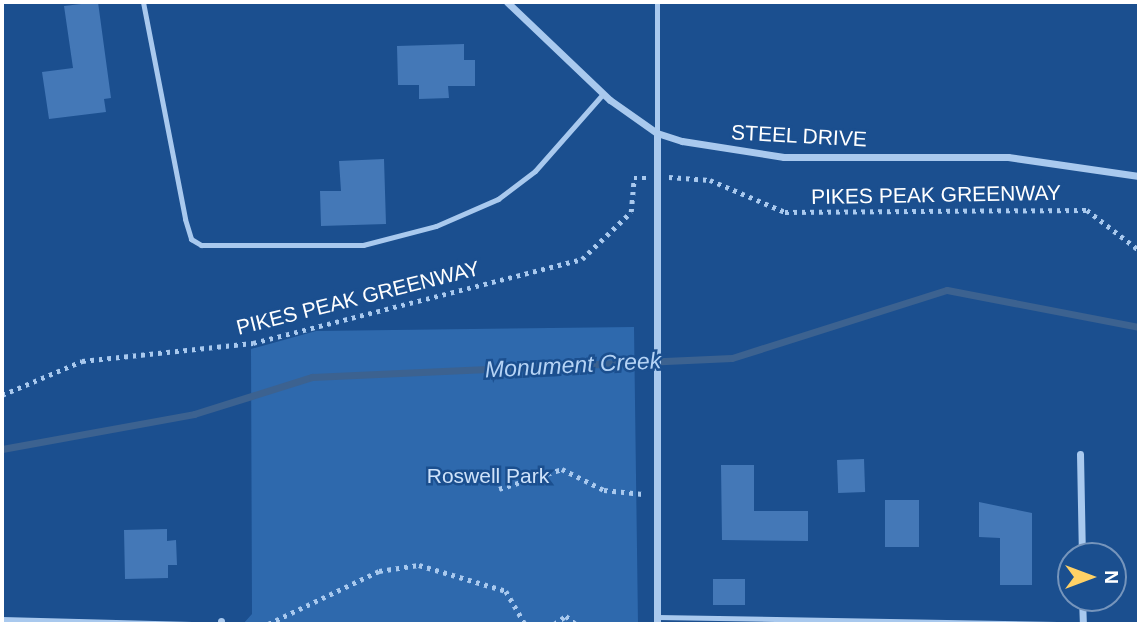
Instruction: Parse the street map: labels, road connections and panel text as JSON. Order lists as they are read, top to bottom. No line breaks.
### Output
{"streets":{"street":["STEEL DRIVE"],"path":["PIKES PEAK GREENWAY"]},"water":["Monument Creek"],"parks":["Roswell Park"],"north":"right"}
